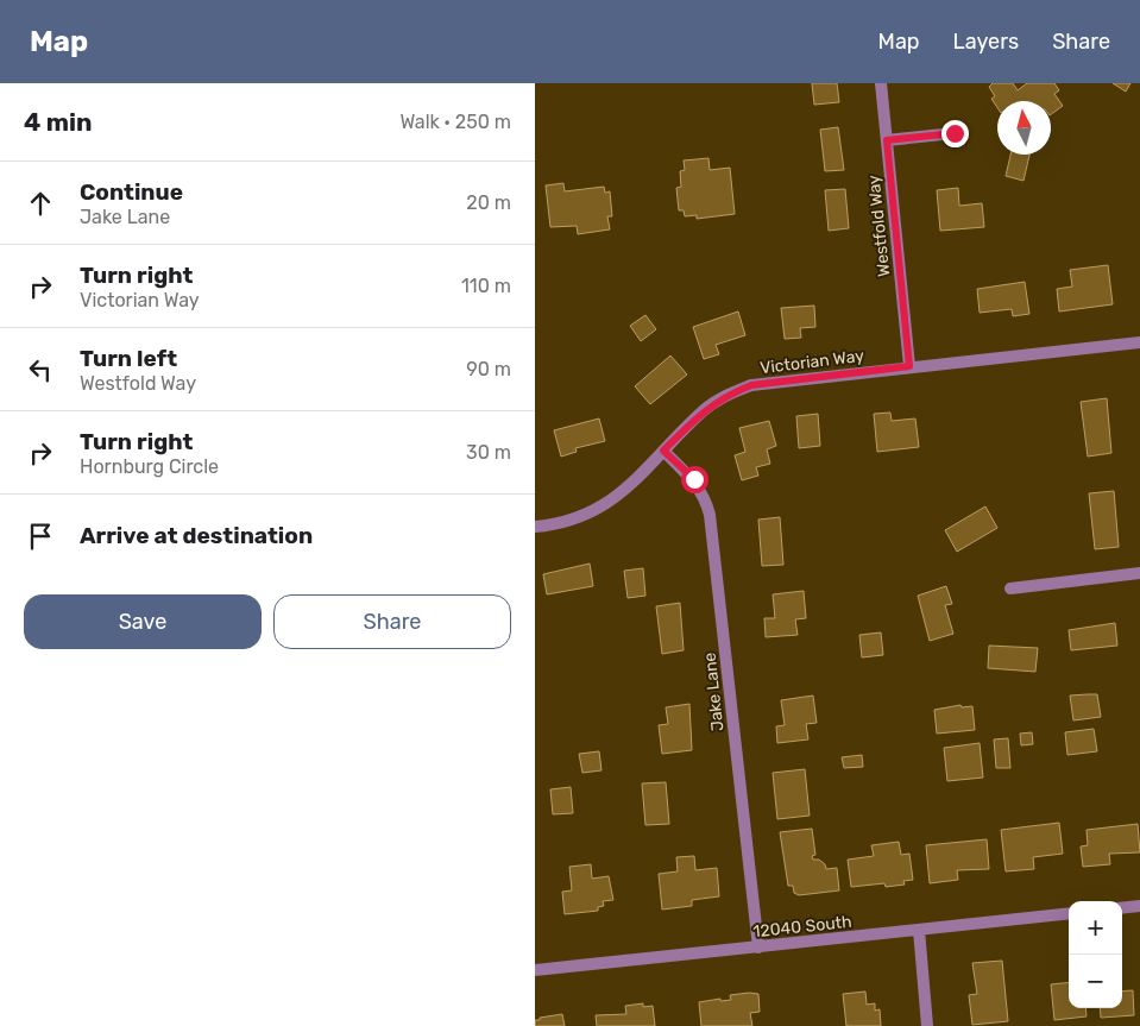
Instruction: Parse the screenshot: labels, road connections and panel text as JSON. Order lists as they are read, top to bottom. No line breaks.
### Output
{"streets":{"street":["Westfold Way","Victorian Way","Jake Lane","12040 South"]},"crossings":[["Westfold Way","Victorian Way"],["Victorian Way","Jake Lane"],["Jake Lane","12040 South"]],"north":"top","page":{"header":"Map","nav":["Map","Layers","Share"],"heading":["4 min","Walk · 250 m"],"list":[["Continue","Jake Lane","20 m"],["Turn right","Victorian Way","110 m"],["Turn left","Westfold Way","90 m"],["Turn right","Hornburg Circle","30 m"],"Arrive at destination"],"buttons":["Save","Share"],"map_buttons":["+","−"]}}
